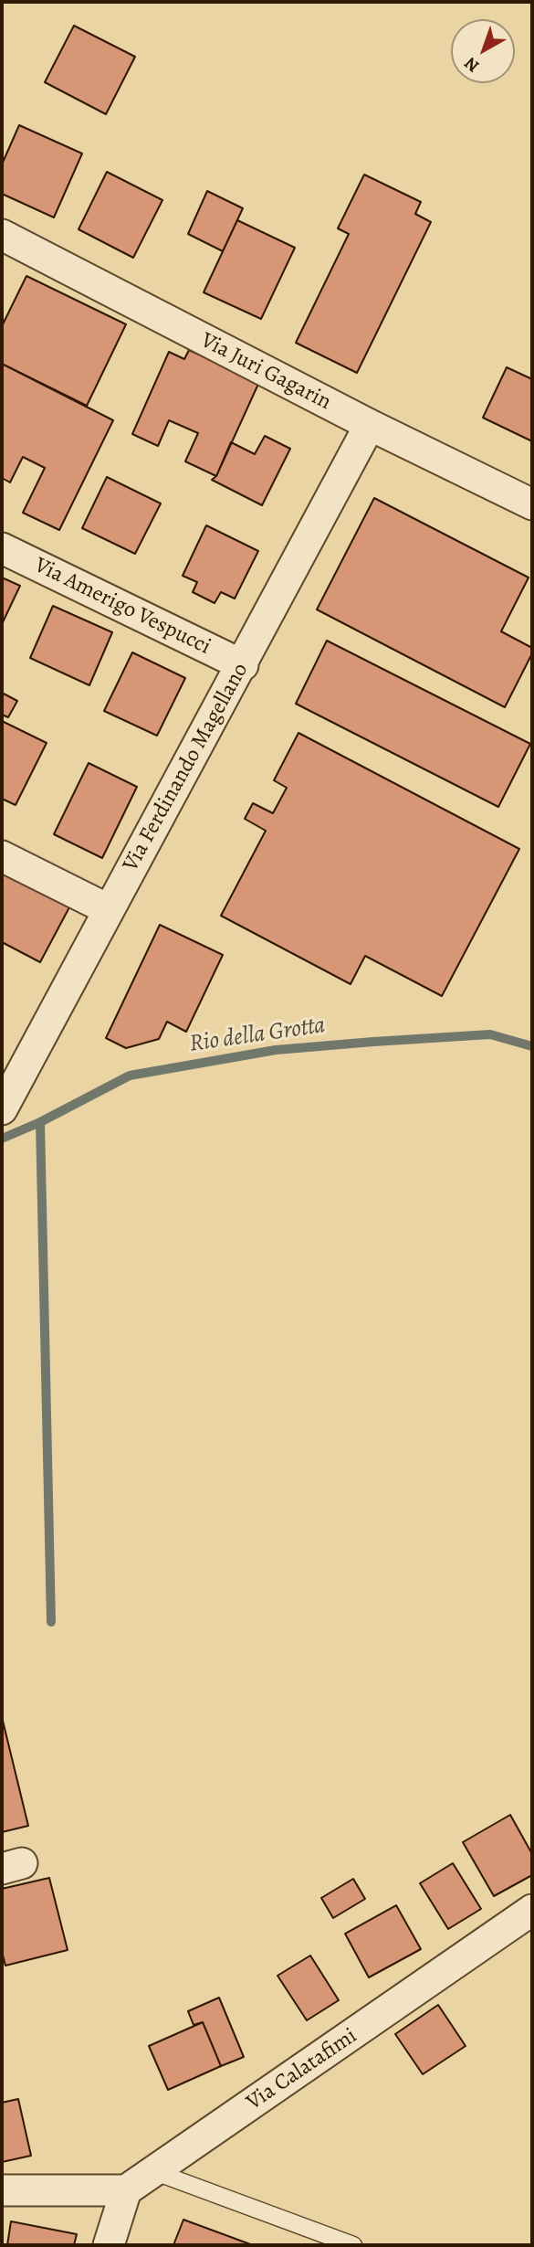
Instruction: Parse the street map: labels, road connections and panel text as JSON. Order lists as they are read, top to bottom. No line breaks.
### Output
{"streets":{"street":["Via Juri Gagarin","Via Amerigo Vespucci","Via Ferdinando Magellano","Via Calatafimi"]},"crossings":[["Via Juri Gagarin","Via Ferdinando Magellano"],["Via Amerigo Vespucci","Via Ferdinando Magellano"]],"water":["Rio della Grotta"],"north":"bottom left"}
